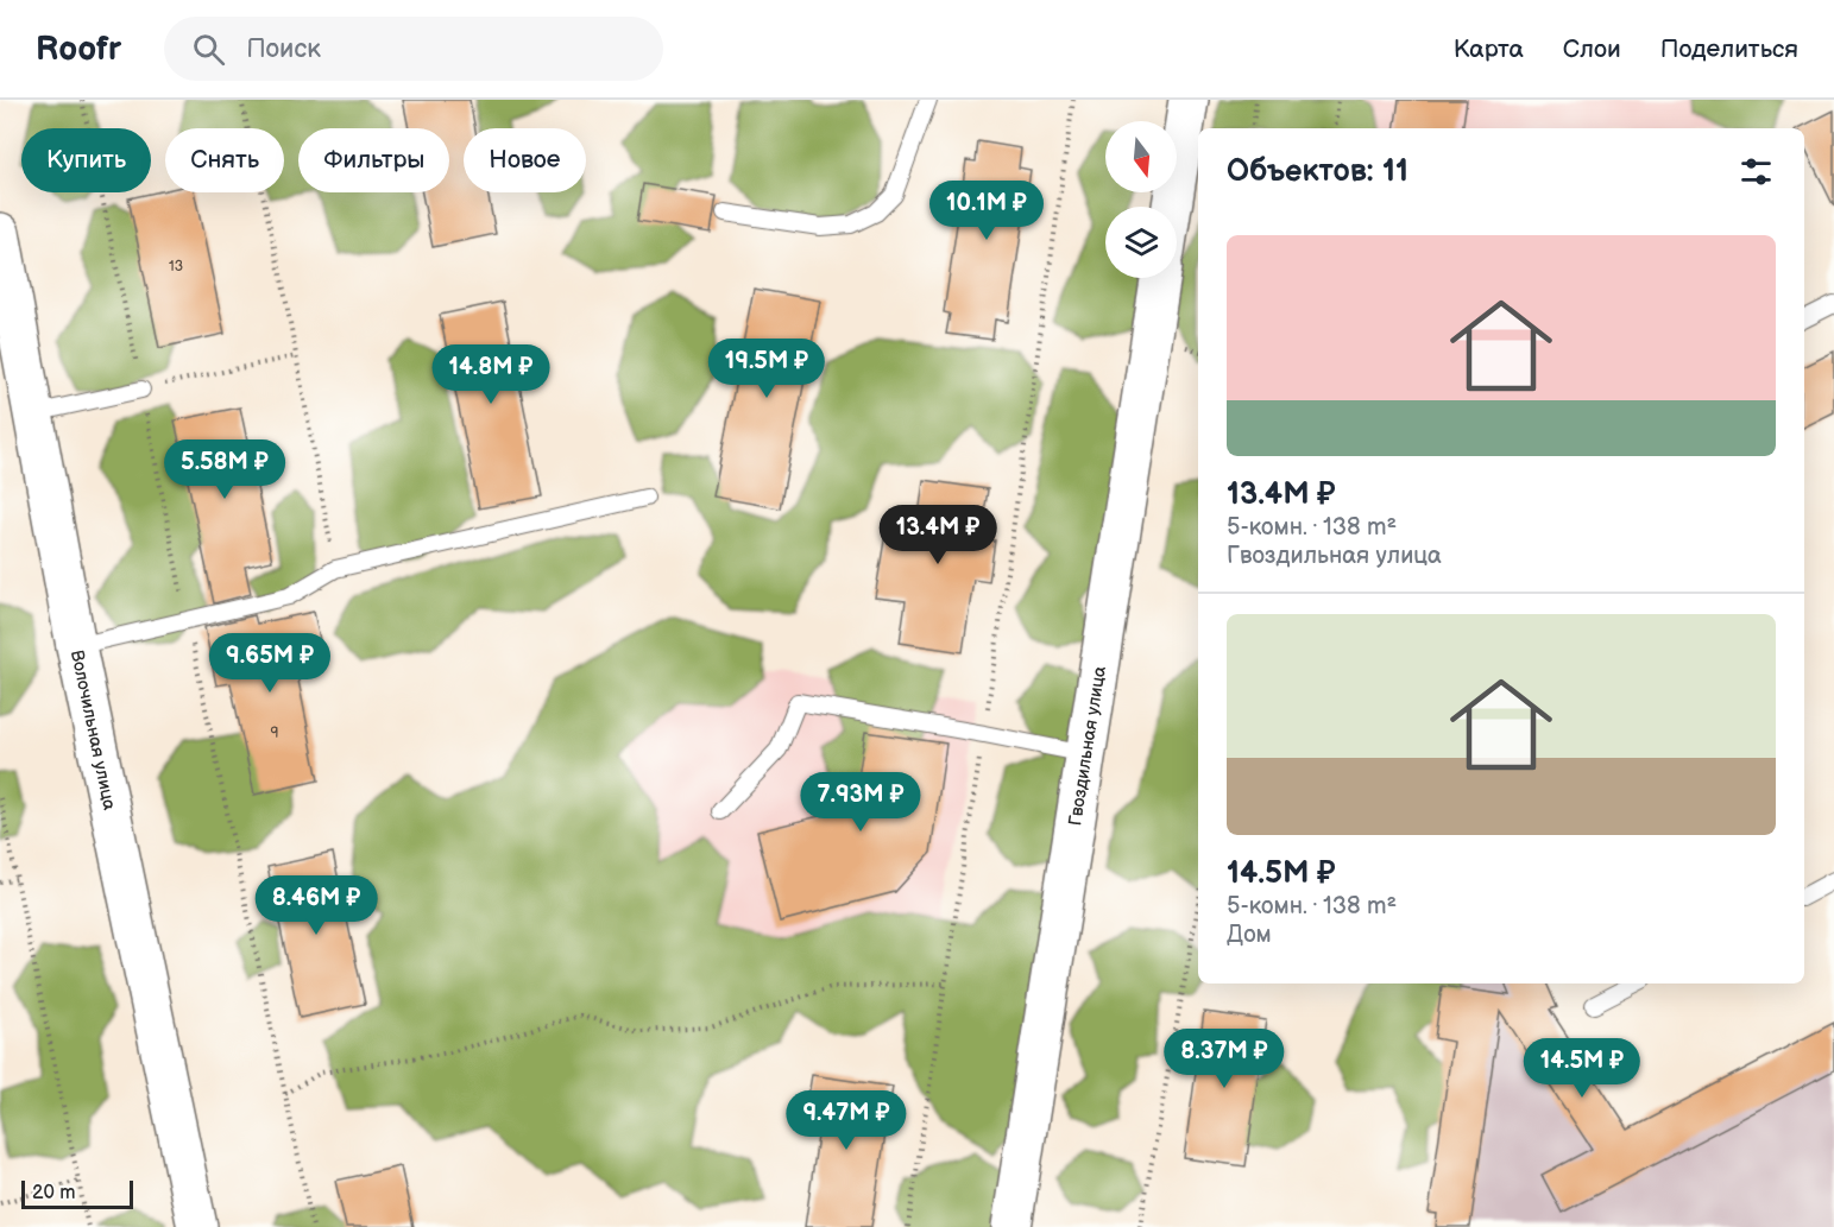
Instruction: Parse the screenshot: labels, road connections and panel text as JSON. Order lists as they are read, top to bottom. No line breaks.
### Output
{"streets":{"street":["Волочильная улица","Гвоздильная улица"]},"house_numbers":["13","9"],"scale_bar":"20 m","north":"bottom","page":{"header":"Roofr","search":"Поиск","nav":["Карта","Слои","Поделиться"],"chip":["Купить","Снять","Фильтры","Новое"],"heading":"Объектов: 11","price":["10.1M ₽","19.5M ₽","14.8M ₽","5.58M ₽","13.4M ₽","9.65M ₽","7.93M ₽","8.46M ₽","8.37M ₽","14.5M ₽","9.47M ₽"],"list":[{"name":"13.4M ₽","note":"5-комн. · 138 m² · Гвоздильная улица"},{"name":"14.5M ₽","note":"5-комн. · 138 m² · Дом"}],"scale":"20 m"}}
